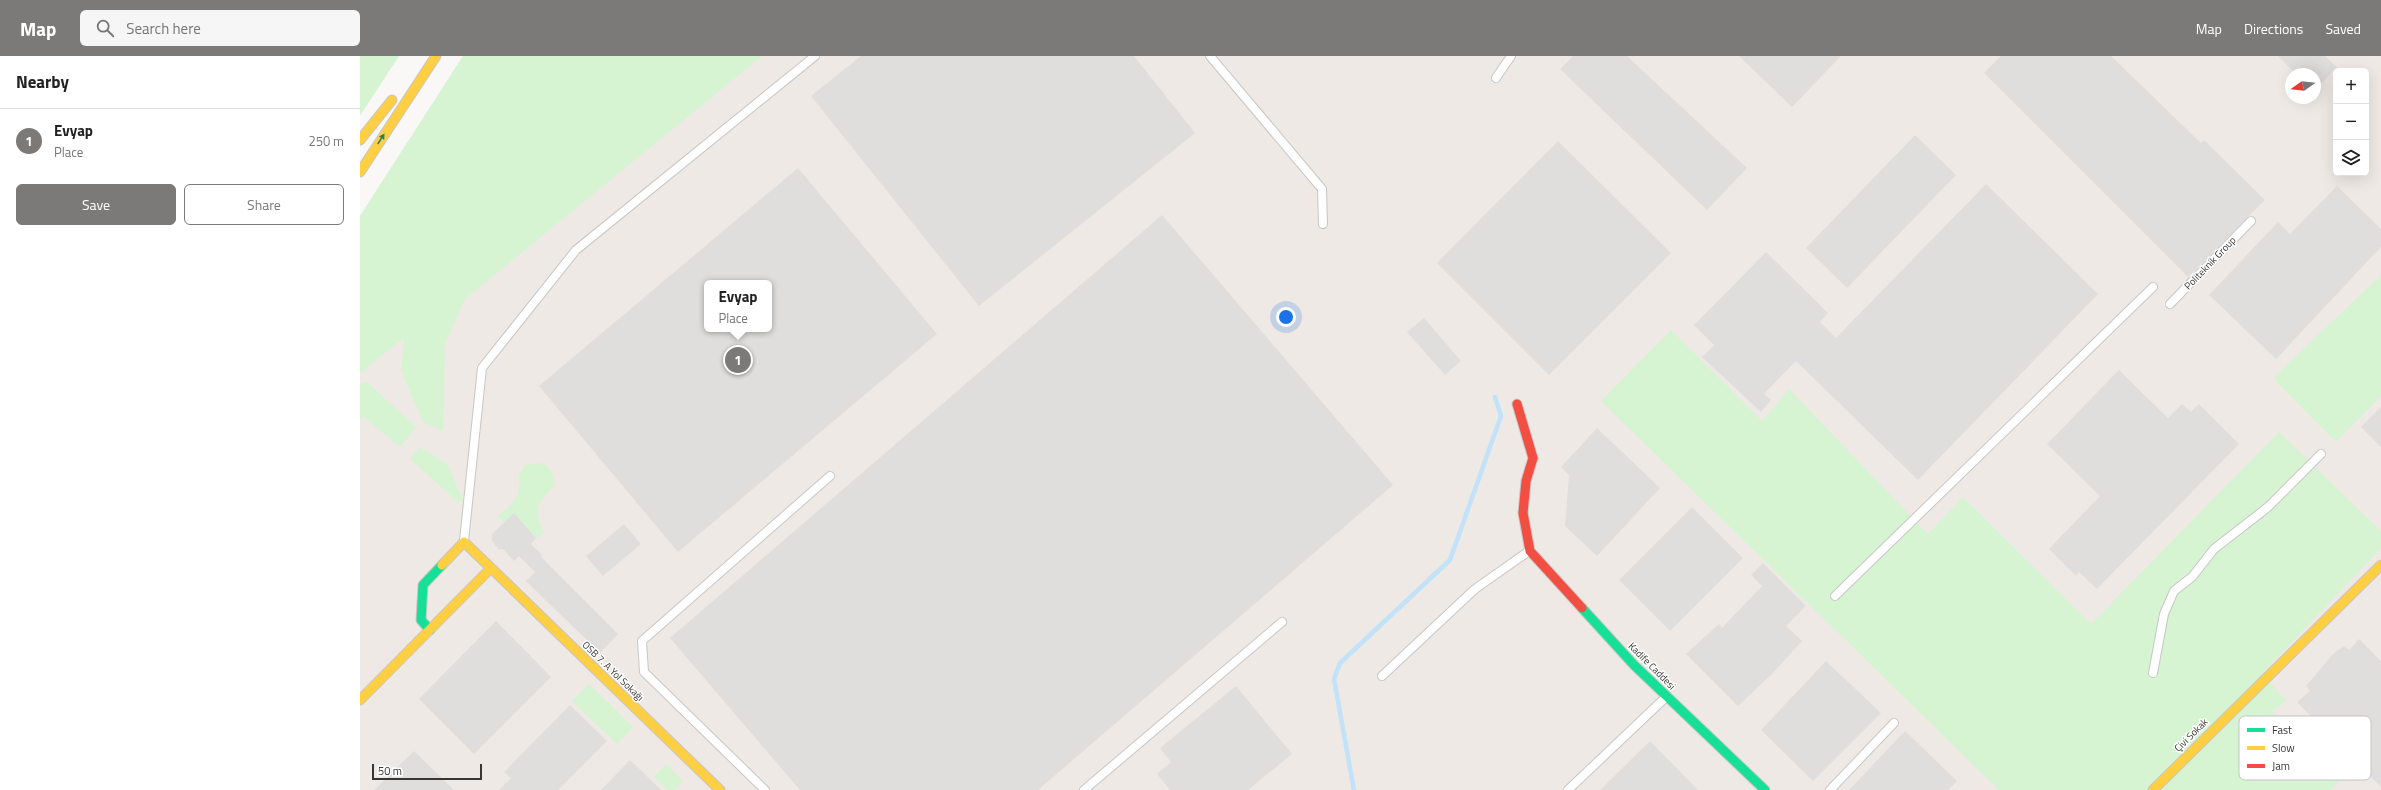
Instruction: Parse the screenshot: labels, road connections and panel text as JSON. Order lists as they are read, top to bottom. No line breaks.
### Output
{"streets":{"street":["Kadife Caddesi","OSB 7. A Yol Sokağı","Çivi Sokak"],"lane":["Politeknik Group"]},"legend":["Fast","Slow","Jam"],"scale_bar":"50 m","north":"left","page":{"header":"Map","search":"Search here","nav":["Map","Directions","Saved"],"heading":"Nearby","map_buttons":["+","−"],"list":[{"mark":"1","name":"Evyap","note":"Place","value":"250 m"}],"buttons":["Save","Share"],"popup":["Evyap","Place"],"pins":"1","scale":"50 m"}}
